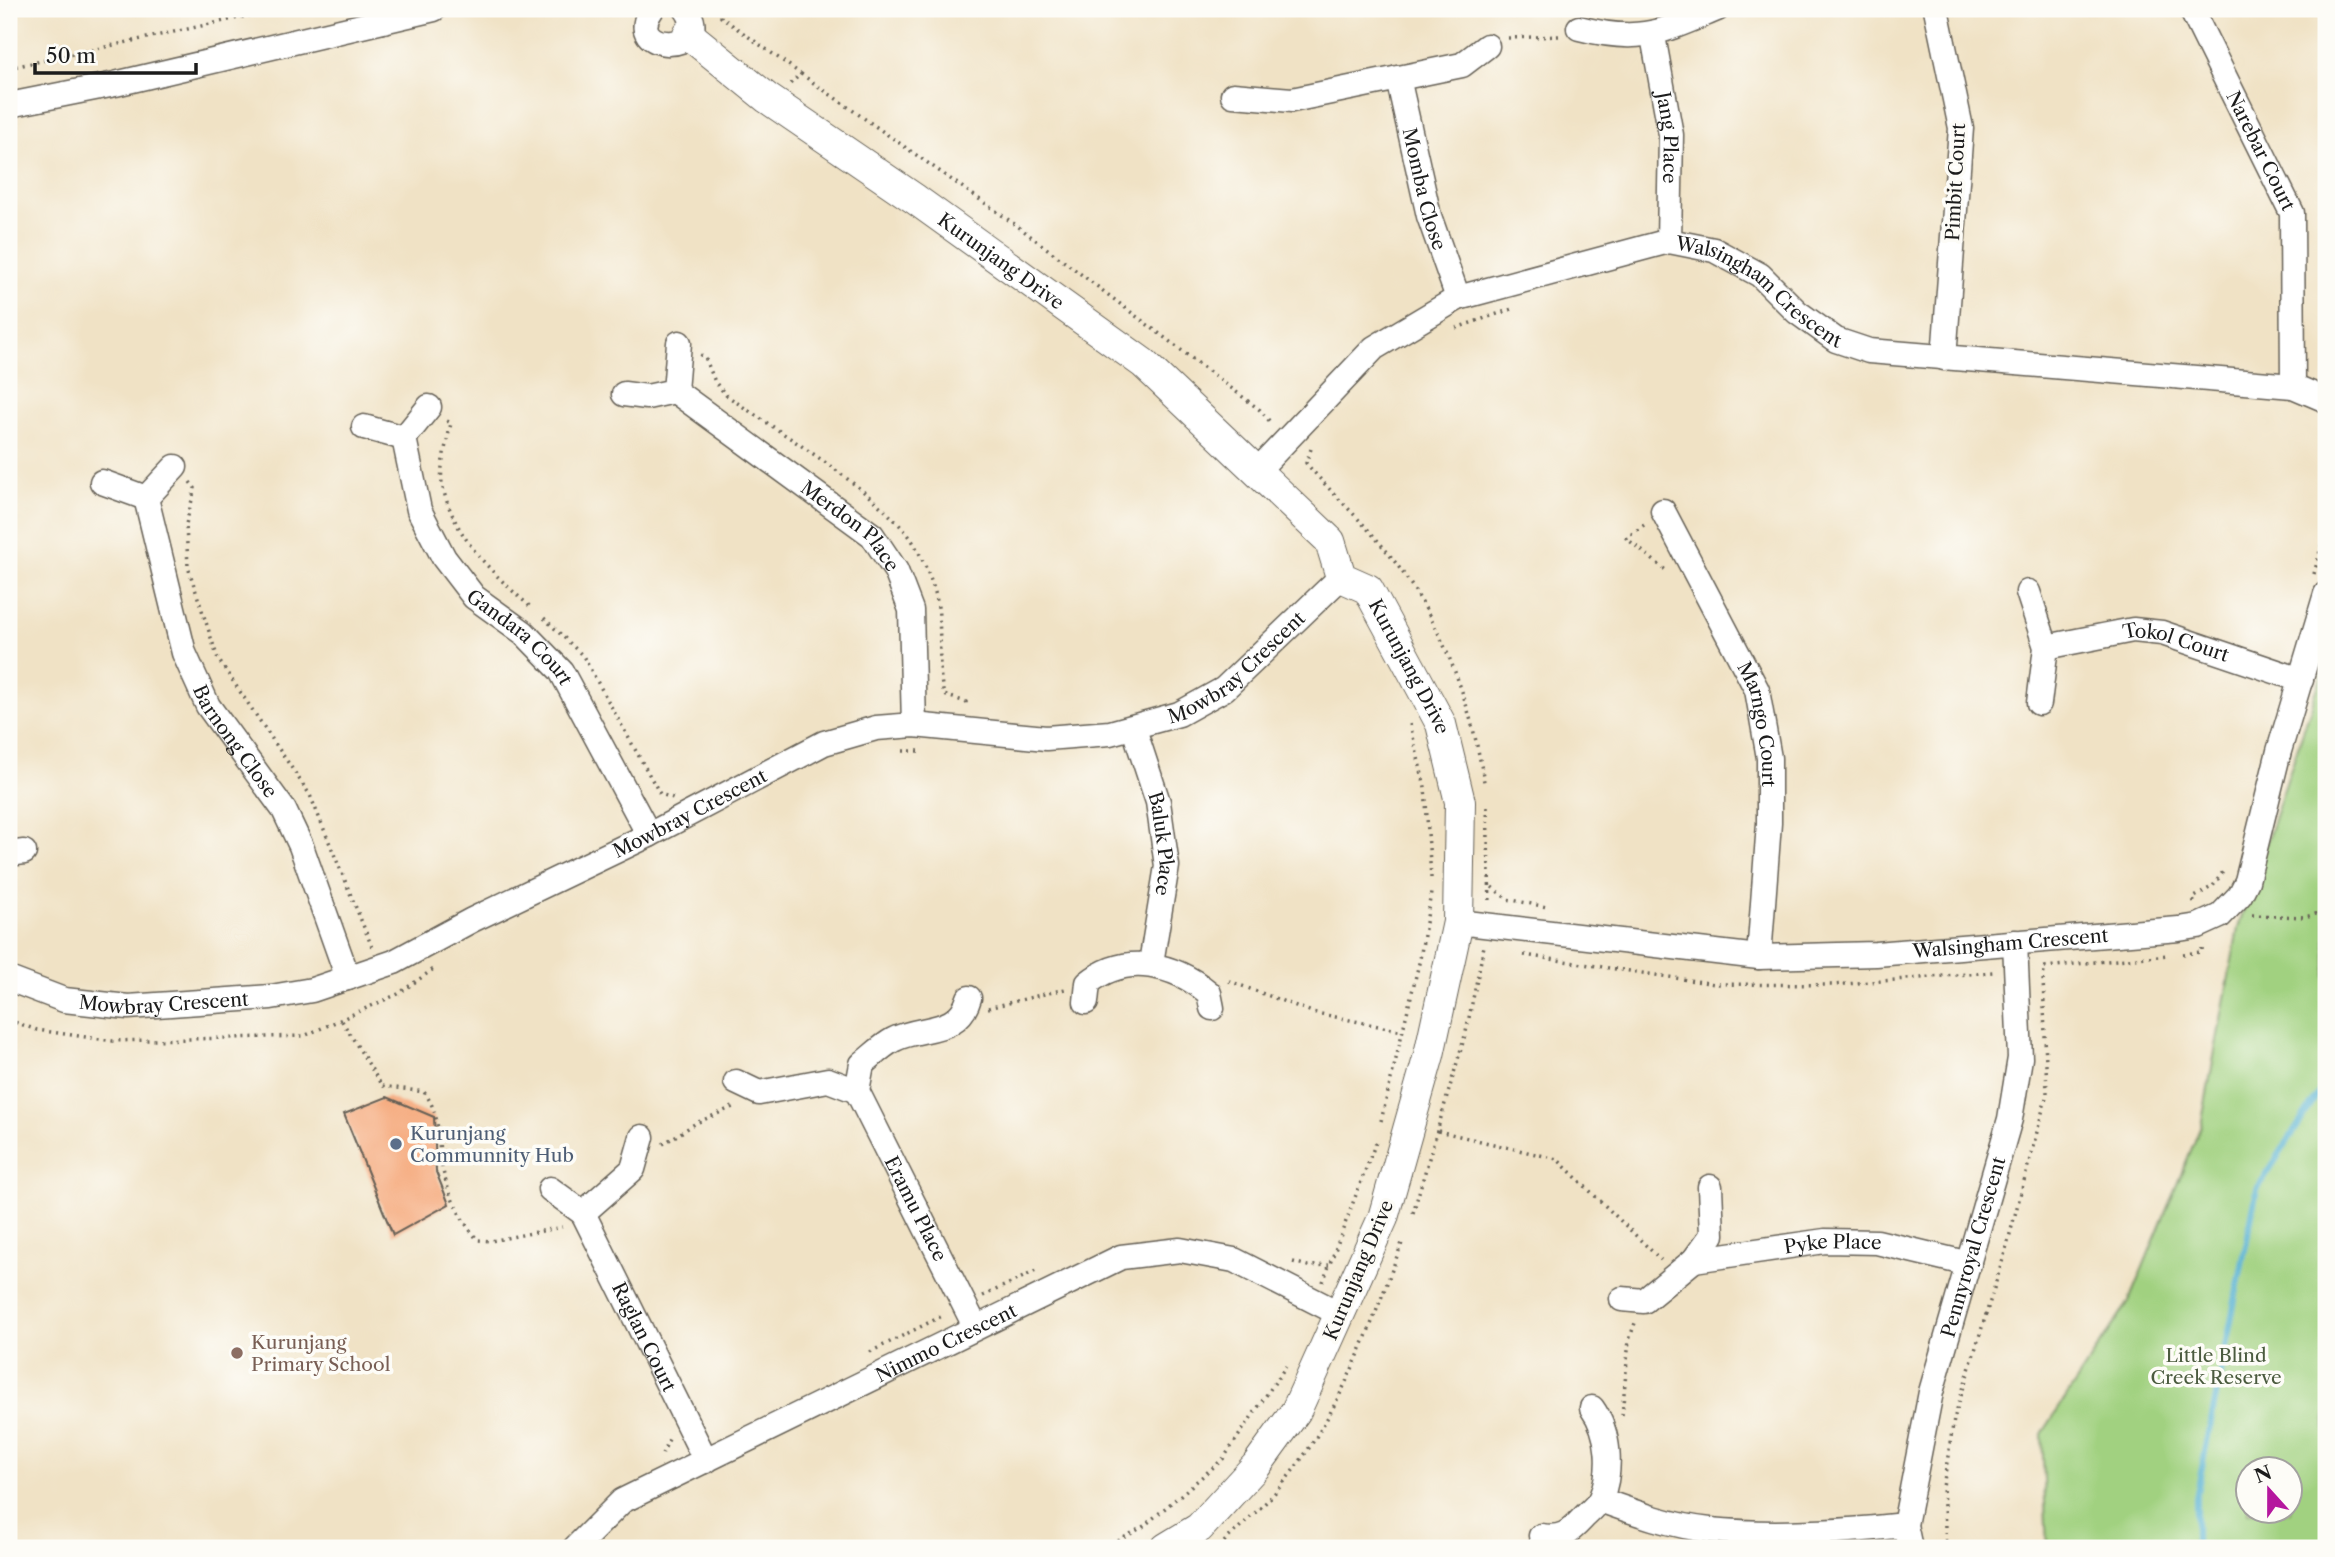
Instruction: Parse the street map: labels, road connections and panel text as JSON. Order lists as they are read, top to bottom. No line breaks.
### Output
{"streets":{"street":["Jang Place","Narebar Court","Pimbit Court","Momba Close","Kurunjang Drive","Walsingham Crescent","Merdon Place","Gandara Court","Tokol Court","Mowbray Crescent","Marngo Court","Barnong Close","Baluk Place","Eramu Place","Pyke Place","Pennyroyal Crescent","Raglan Court","Nimmo Crescent"]},"crossings":[["Jang Place","Walsingham Crescent"],["Narebar Court","Walsingham Crescent"],["Pimbit Court","Walsingham Crescent"],["Momba Close","Walsingham Crescent"],["Kurunjang Drive","Walsingham Crescent"],["Kurunjang Drive","Mowbray Crescent"],["Kurunjang Drive","Nimmo Crescent"],["Walsingham Crescent","Tokol Court"],["Walsingham Crescent","Marngo Court"],["Walsingham Crescent","Pennyroyal Crescent"],["Merdon Place","Mowbray Crescent"],["Gandara Court","Mowbray Crescent"],["Mowbray Crescent","Barnong Close"],["Mowbray Crescent","Baluk Place"],["Eramu Place","Nimmo Crescent"],["Pyke Place","Pennyroyal Crescent"],["Raglan Court","Nimmo Crescent"]],"parks":["Little Blind Creek Reserve"],"places":["Kurunjang Communnity Hub","Kurunjang Primary School"],"scale_bar":"50 m","north":"top"}
